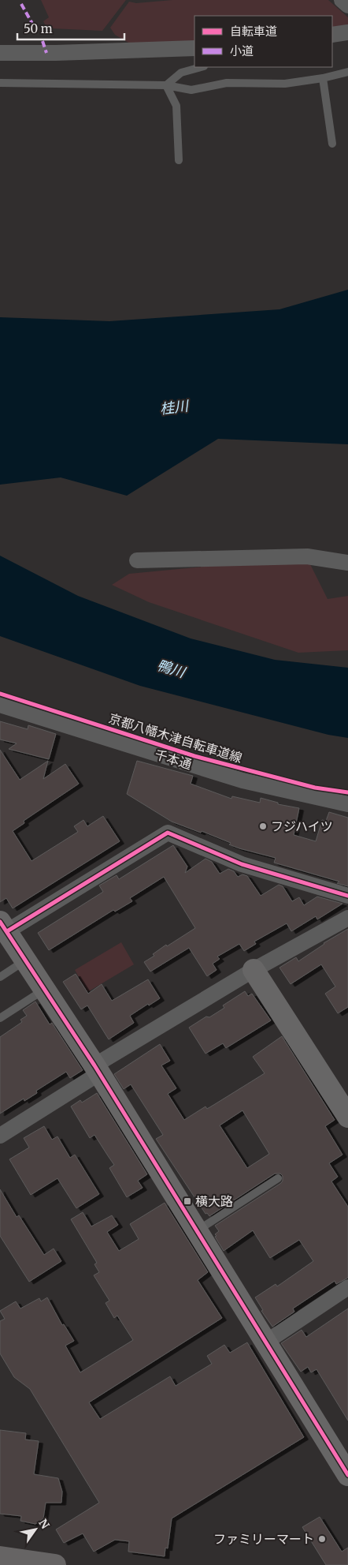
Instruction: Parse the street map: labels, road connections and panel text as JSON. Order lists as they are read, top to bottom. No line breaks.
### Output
{"streets":{"street":["千本通"],"cycle path":["京都八幡木津自転車道線"]},"water":["桂川","鴨川"],"places":{"other":["フジハイツ","ファミリーマート"],"transit":["横大路"]},"legend":["自転車道","小道"],"scale_bar":"50 m","north":"top right"}
